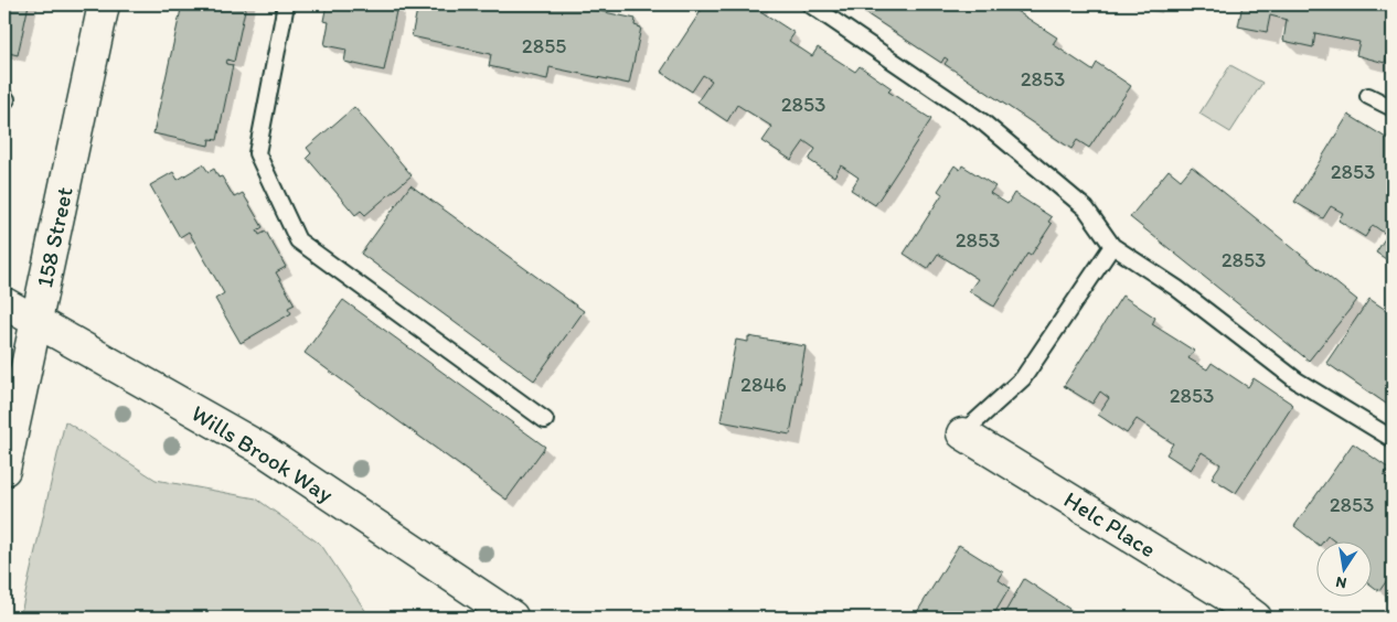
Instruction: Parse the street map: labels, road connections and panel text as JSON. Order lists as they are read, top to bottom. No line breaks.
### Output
{"streets":{"street":["158 Street","Wills Brook Way","Helc Place"]},"crossings":[["158 Street","Wills Brook Way"]],"house_numbers":["2855","2853","2853","2853","2853","2853","2846","2853","2853"],"north":"bottom"}
